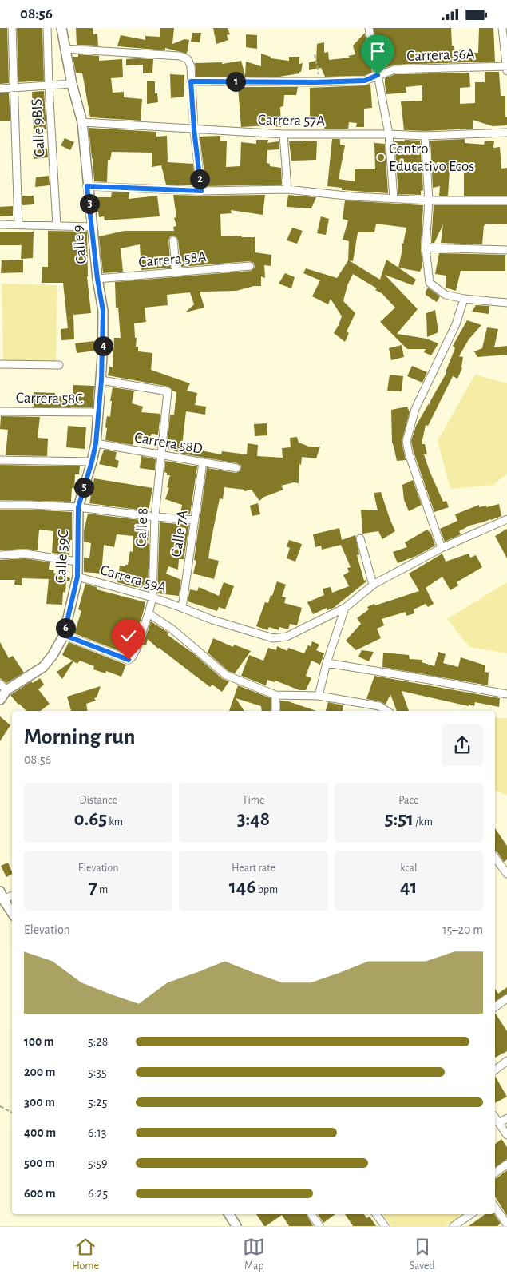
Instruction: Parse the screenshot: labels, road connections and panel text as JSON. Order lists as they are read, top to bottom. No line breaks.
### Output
{"streets":{"street":["Carrera 56A","Carrera 57A","Calle 9BIS","Calle 9","Carrera 58A","Carrera 58C","Carrera 58D","Calle 8","Calle 7A","Calle 59C","Carrera 59A"]},"crossings":[["Carrera 57A","Calle 9"],["Calle 9","Carrera 58A"],["Calle 9","Carrera 58C"],["Calle 9","Calle 8"],["Calle 9","Calle 59C"],["Carrera 58C","Calle 59C"],["Carrera 58D","Calle 8"],["Carrera 58D","Calle 7A"],["Carrera 58D","Calle 59C"],["Calle 8","Calle 59C"],["Calle 8","Carrera 59A"],["Calle 7A","Carrera 59A"],["Calle 59C","Carrera 59A"]],"places":["Centro Educativo Ecos"],"page":{"status":"08:56","pins":["1","2","3","4","5","6"],"heading":["Morning run","08:56"],"stats":[["Distance","0.65 km"],["Time","3:48"],["Pace","5:51 /km"],["Elevation","7 m"],["Heart rate","146 bpm"],["kcal","41"]],"chart":["Elevation","15–20 m"],"list":[{"name":"100 m","note":"5:28"},{"name":"200 m","note":"5:35"},{"name":"300 m","note":"5:25"},{"name":"400 m","note":"6:13"},{"name":"500 m","note":"5:59"},{"name":"600 m","note":"6:25"}],"tabs":["Home","Map","Saved"]}}
